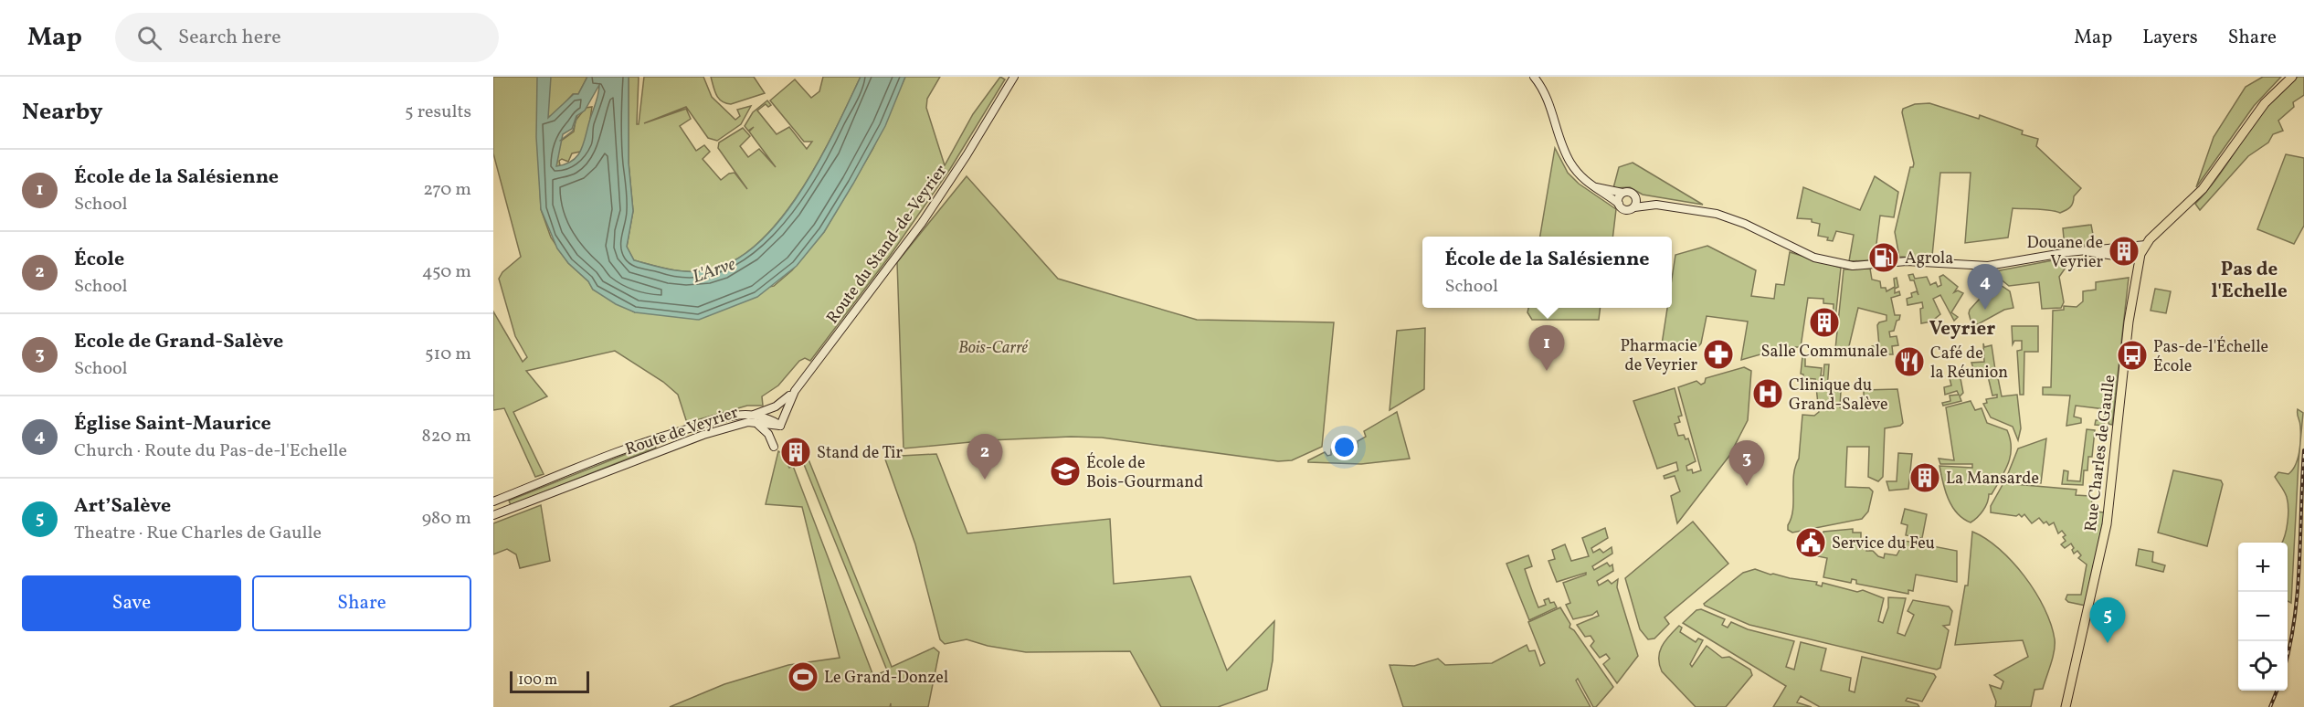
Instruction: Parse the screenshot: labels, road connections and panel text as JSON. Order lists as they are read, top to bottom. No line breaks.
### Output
{"streets":{"main road":["Route du Stand-de-Veyrier","Route de Veyrier","Rue Charles de Gaulle"]},"crossings":[["Route du Stand-de-Veyrier","Route de Veyrier"]],"districts":["Pas de l'Echelle","Veyrier"],"water":["L'Arve"],"parks":["Bois-Carré"],"places":{"building":["Douane de Veyrier","Salle Communale","Stand de Tir","La Mansarde"],"fuel station":["Agrola"],"pharmacy":["Pharmacie de Veyrier"],"bus stop":["Pas-de-l'Échelle École"],"restaurant":["Café de la Réunion"],"hospital":["Clinique du Grand-Salève"],"school or university":["École de Bois-Gourmand"],"public building":["Service du Feu"],"sports":["Le Grand-Donzel"]},"scale_bar":"100 m","page":{"header":"Map","search":"Search here","nav":["Map","Layers","Share"],"heading":["Nearby","5 results"],"list":[{"mark":"1","name":"École de la Salésienne","note":"School","value":"270 m"},{"mark":"2","name":"École","note":"School","value":"450 m"},{"mark":"3","name":"Ecole de Grand-Salève","note":"School","value":"510 m"},{"mark":"4","name":"Église Saint-Maurice","note":"Church · Route du Pas-de-l'Echelle","value":"820 m"},{"mark":"5","name":"Art’Salève","note":"Theatre · Rue Charles de Gaulle","value":"980 m"}],"popup":["École de la Salésienne","School"],"pins":["4","1","2","3","5"],"map_buttons":["+","−"],"buttons":["Save","Share"],"scale":"100 m"}}
